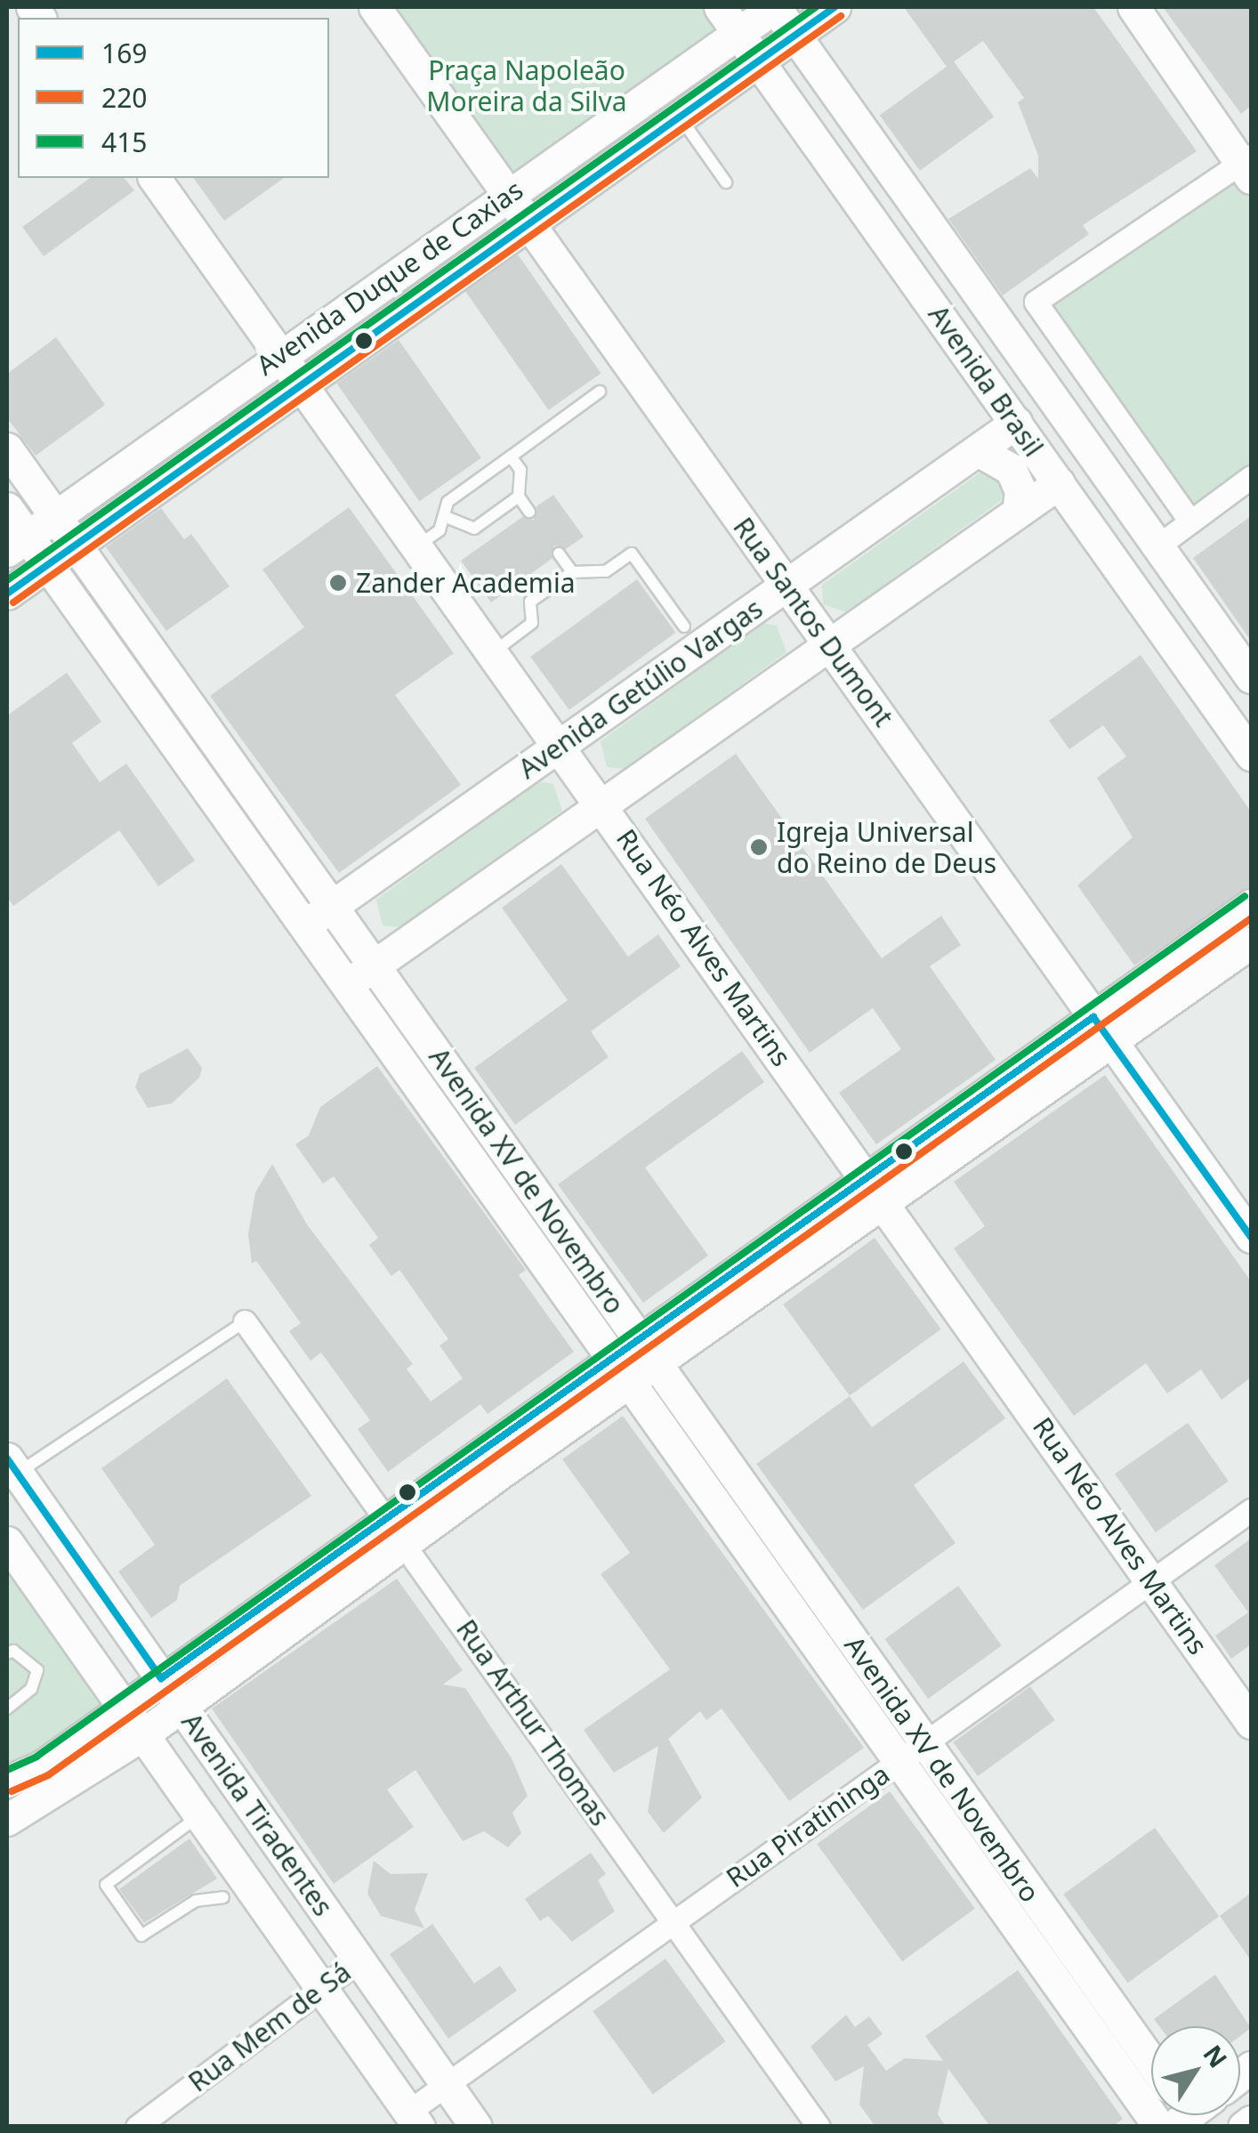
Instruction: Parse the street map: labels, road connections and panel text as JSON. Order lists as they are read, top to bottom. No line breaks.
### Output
{"streets":{"main road":["Avenida Duque de Caxias","Avenida Brasil","Rua Santos Dumont","Avenida Getúlio Vargas","Rua Néo Alves Martins","Avenida XV de Novembro","Avenida Tiradentes"],"street":["Rua Arthur Thomas","Rua Piratininga","Rua Mem de Sá"]},"crossings":[["Avenida Duque de Caxias","Avenida Brasil"],["Avenida Duque de Caxias","Rua Santos Dumont"],["Avenida Duque de Caxias","Rua Néo Alves Martins"],["Avenida Duque de Caxias","Avenida XV de Novembro"],["Avenida Brasil","Avenida Getúlio Vargas"],["Rua Santos Dumont","Avenida Getúlio Vargas"],["Avenida Getúlio Vargas","Rua Néo Alves Martins"],["Avenida Getúlio Vargas","Avenida XV de Novembro"],["Rua Néo Alves Martins","Rua Piratininga"],["Avenida XV de Novembro","Rua Piratininga"],["Rua Arthur Thomas","Rua Piratininga"],["Avenida Tiradentes","Rua Piratininga"],["Avenida Tiradentes","Rua Mem de Sá"]],"parks":["Praça Napoleão Moreira da Silva"],"places":["Zander Academia","Igreja Universal do Reino de Deus"],"lines":["transit line 169","transit line 415","transit line 220"],"legend":["169","220","415"],"north":"top right"}
